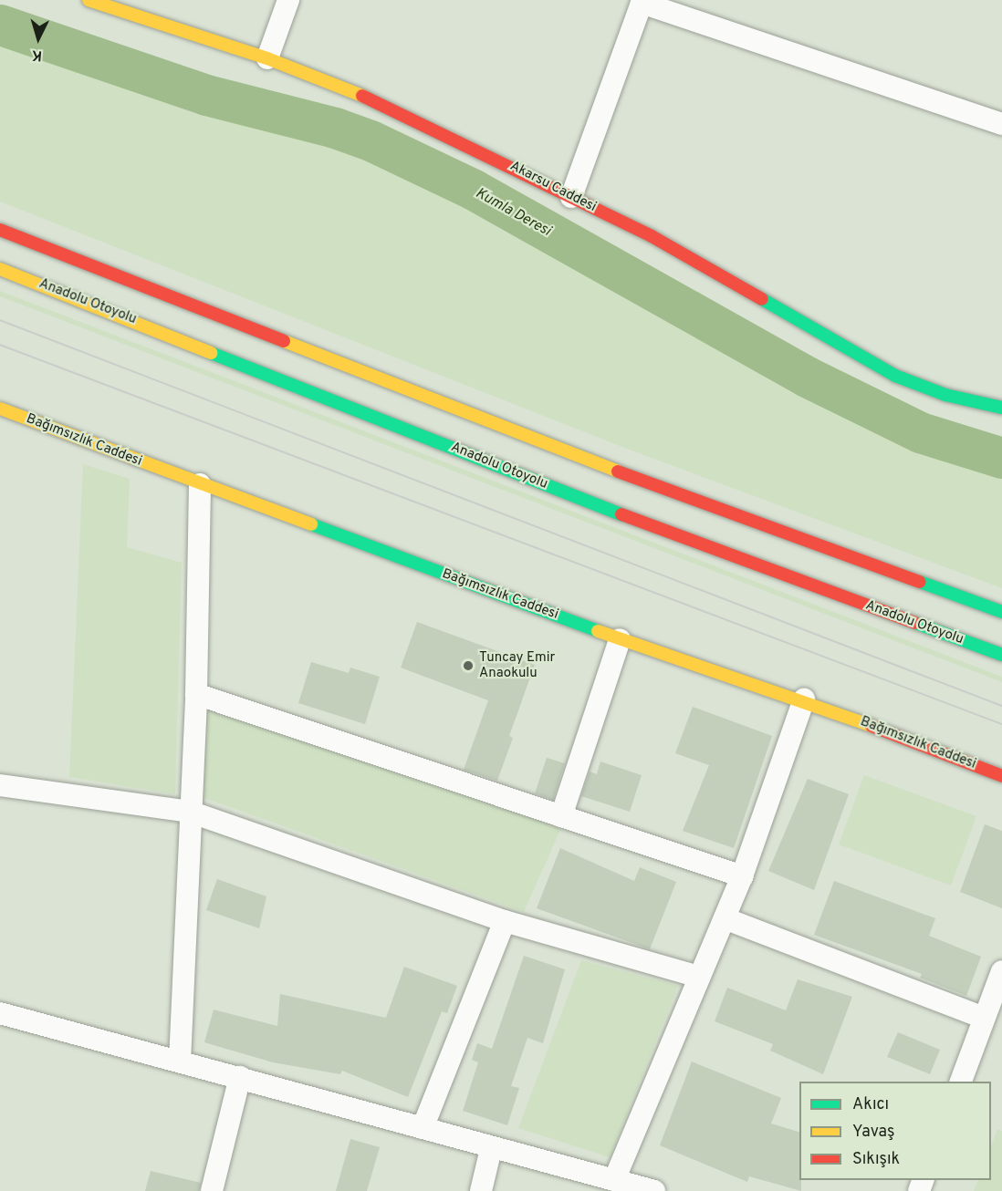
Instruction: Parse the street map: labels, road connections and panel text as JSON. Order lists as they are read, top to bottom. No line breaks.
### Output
{"streets":{"main road":["Akarsu Caddesi","Anadolu Otoyolu","Bağımsızlık Caddesi"]},"water":["Kumla Deresi"],"places":["Tuncay Emir Anaokulu"],"legend":["Akıcı","Yavaş","Sıkışık"],"north":"bottom"}
